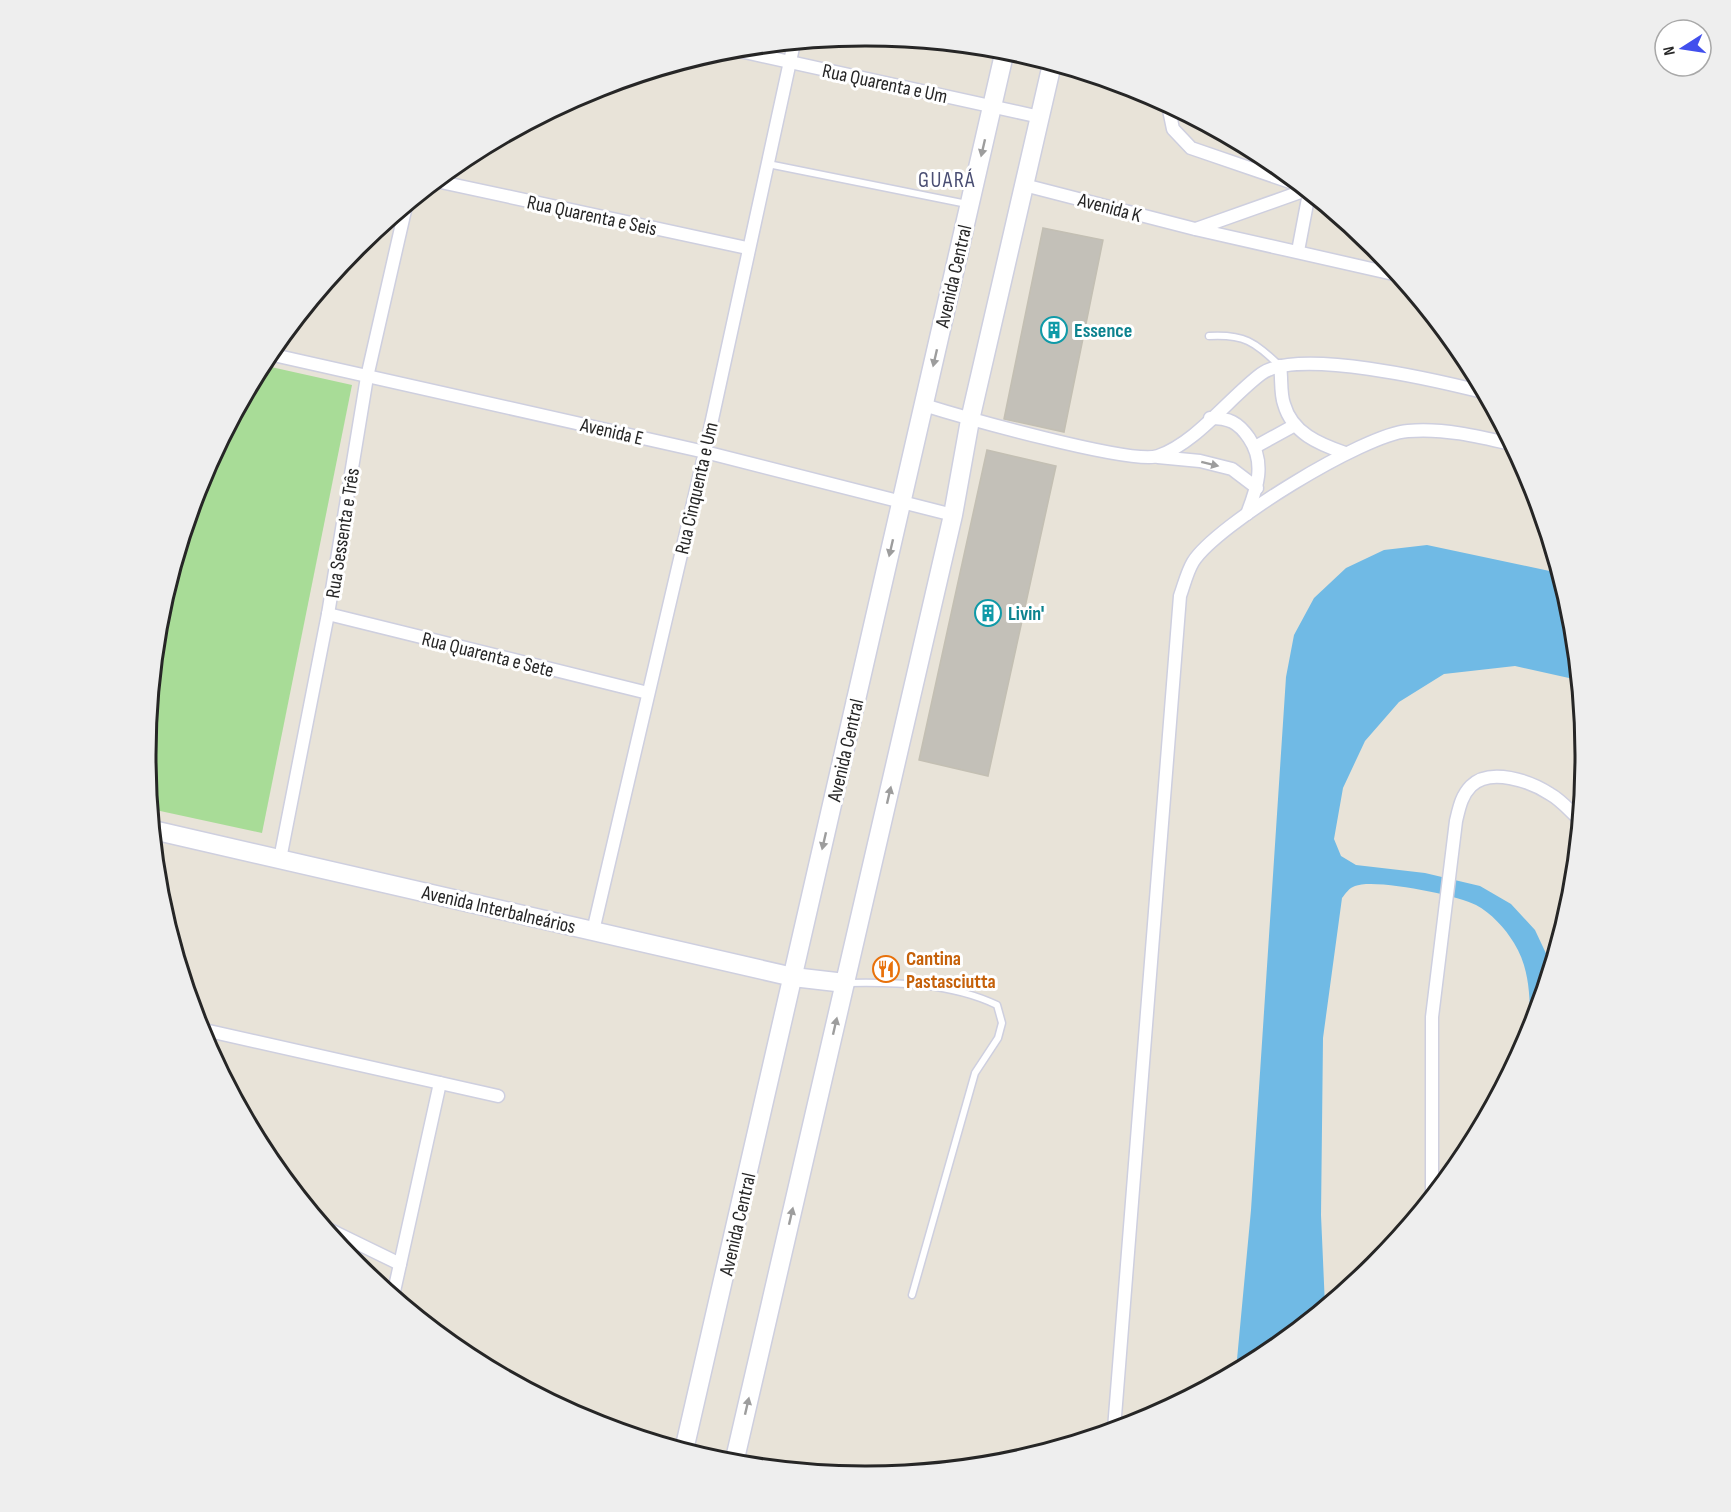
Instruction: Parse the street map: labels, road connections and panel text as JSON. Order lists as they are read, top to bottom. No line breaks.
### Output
{"streets":{"main road":["Avenida Central","Avenida Interbalneários"],"street":["Rua Quarenta e Um","Avenida K","Rua Quarenta e Seis","Avenida E","Rua Cinquenta e Um","Rua Sessenta e Três","Rua Quarenta e Sete"]},"crossings":[["Rua Quarenta e Um","Avenida Central"],["Rua Quarenta e Um","Rua Cinquenta e Um"],["Rua Quarenta e Seis","Rua Cinquenta e Um"],["Avenida Central","Avenida E"],["Avenida Central","Avenida Interbalneários"],["Avenida E","Rua Cinquenta e Um"],["Avenida E","Rua Sessenta e Três"],["Rua Cinquenta e Um","Rua Quarenta e Sete"],["Rua Cinquenta e Um","Avenida Interbalneários"],["Rua Sessenta e Três","Rua Quarenta e Sete"],["Rua Sessenta e Três","Avenida Interbalneários"]],"districts":["GUARÁ"],"places":{"building":["Essence","Livin'"],"restaurant":["Cantina Pastasciutta"]},"north":"left"}
